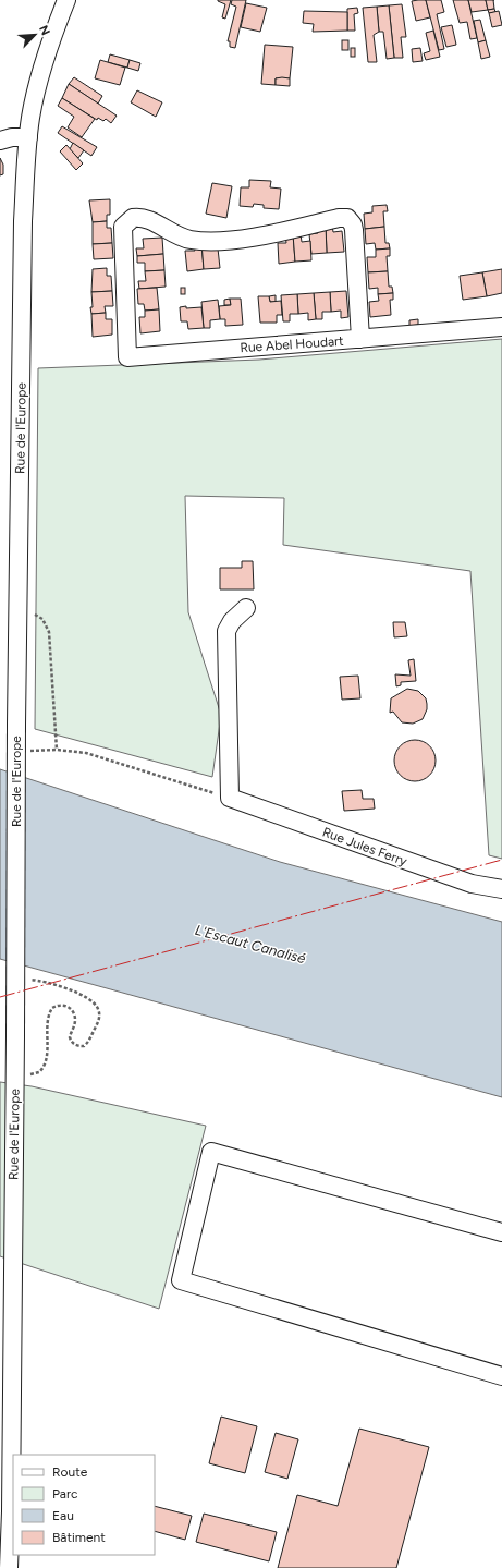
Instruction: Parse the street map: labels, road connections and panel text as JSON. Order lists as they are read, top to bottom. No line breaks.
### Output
{"streets":{"street":["Rue Abel Houdart","Rue de l'Europe","Rue Jules Ferry"]},"water":["L'Escaut Canalisé"],"legend":["Route","Parc","Eau","Bâtiment"],"north":"top right"}
